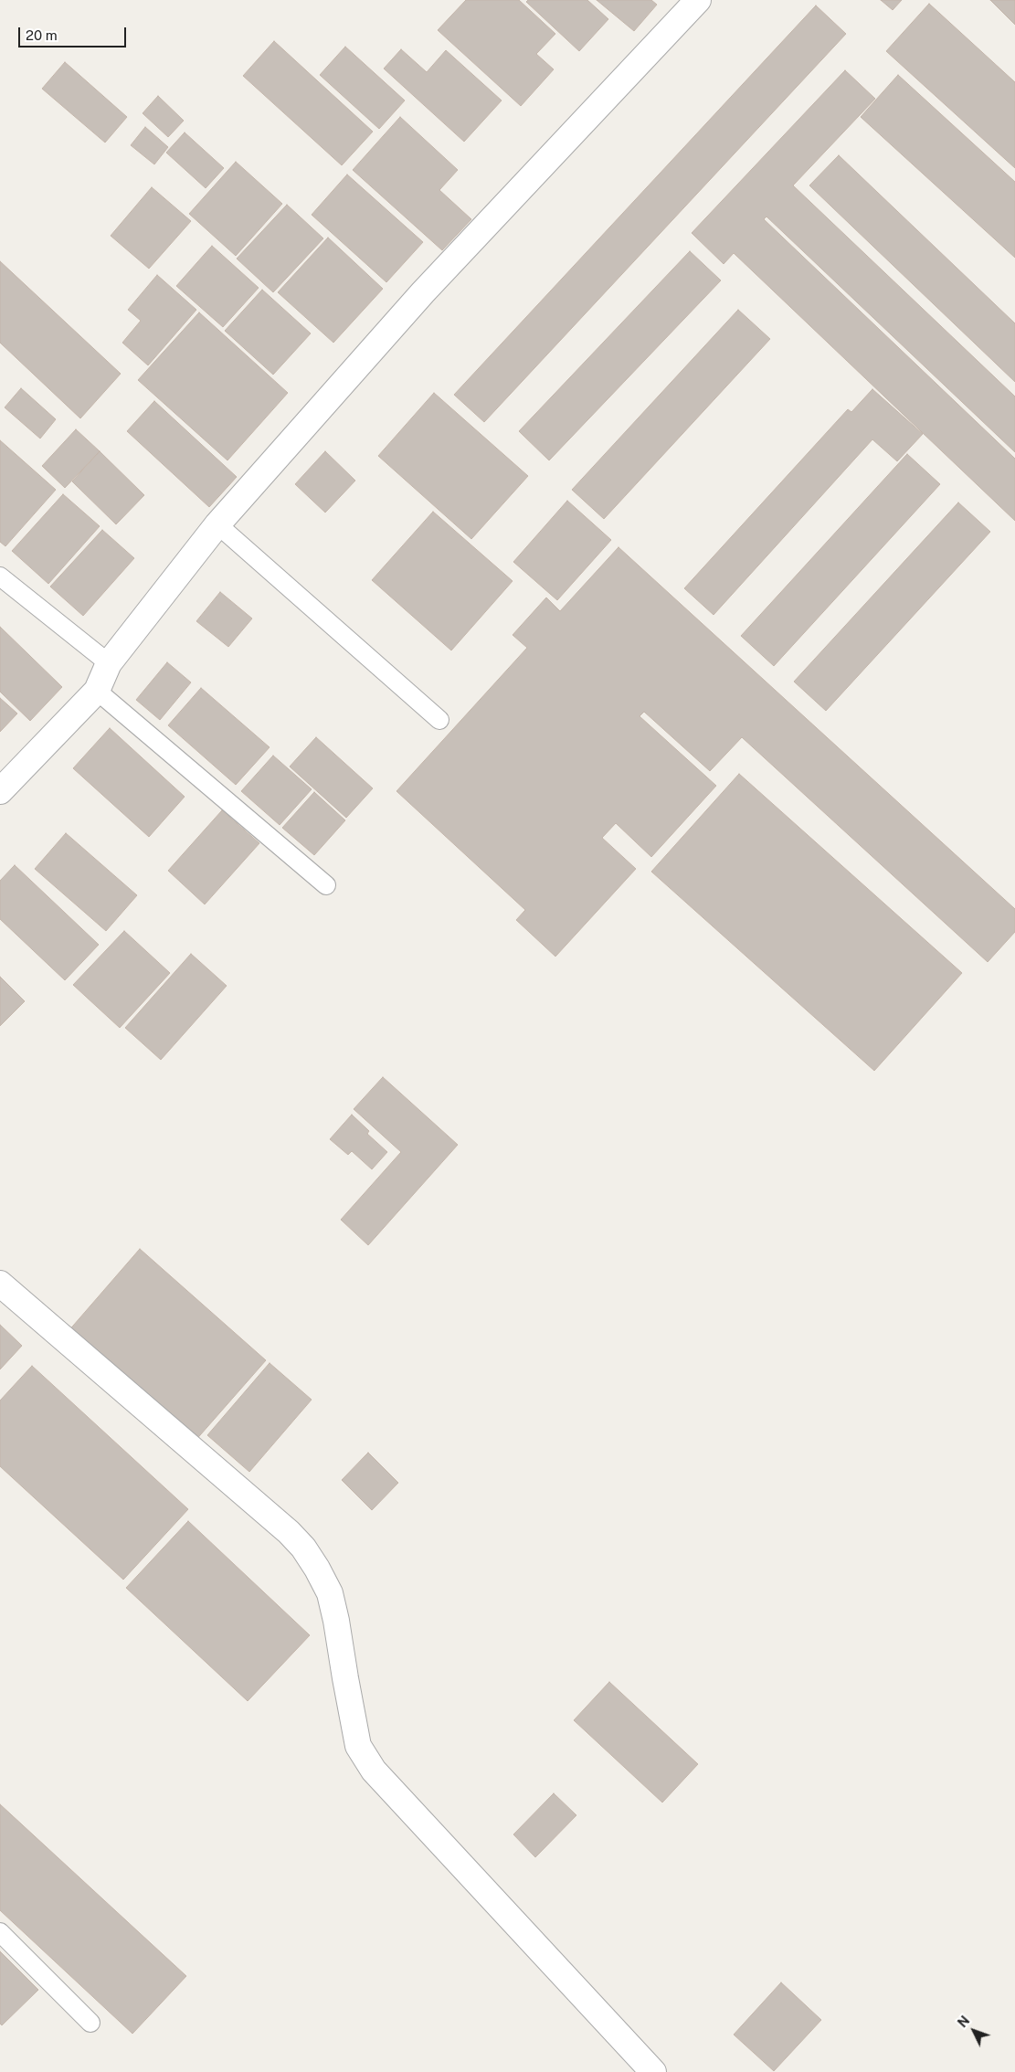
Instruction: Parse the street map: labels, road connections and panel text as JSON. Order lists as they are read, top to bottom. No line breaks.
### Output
{"scale_bar":"20 m","north":"top left"}
